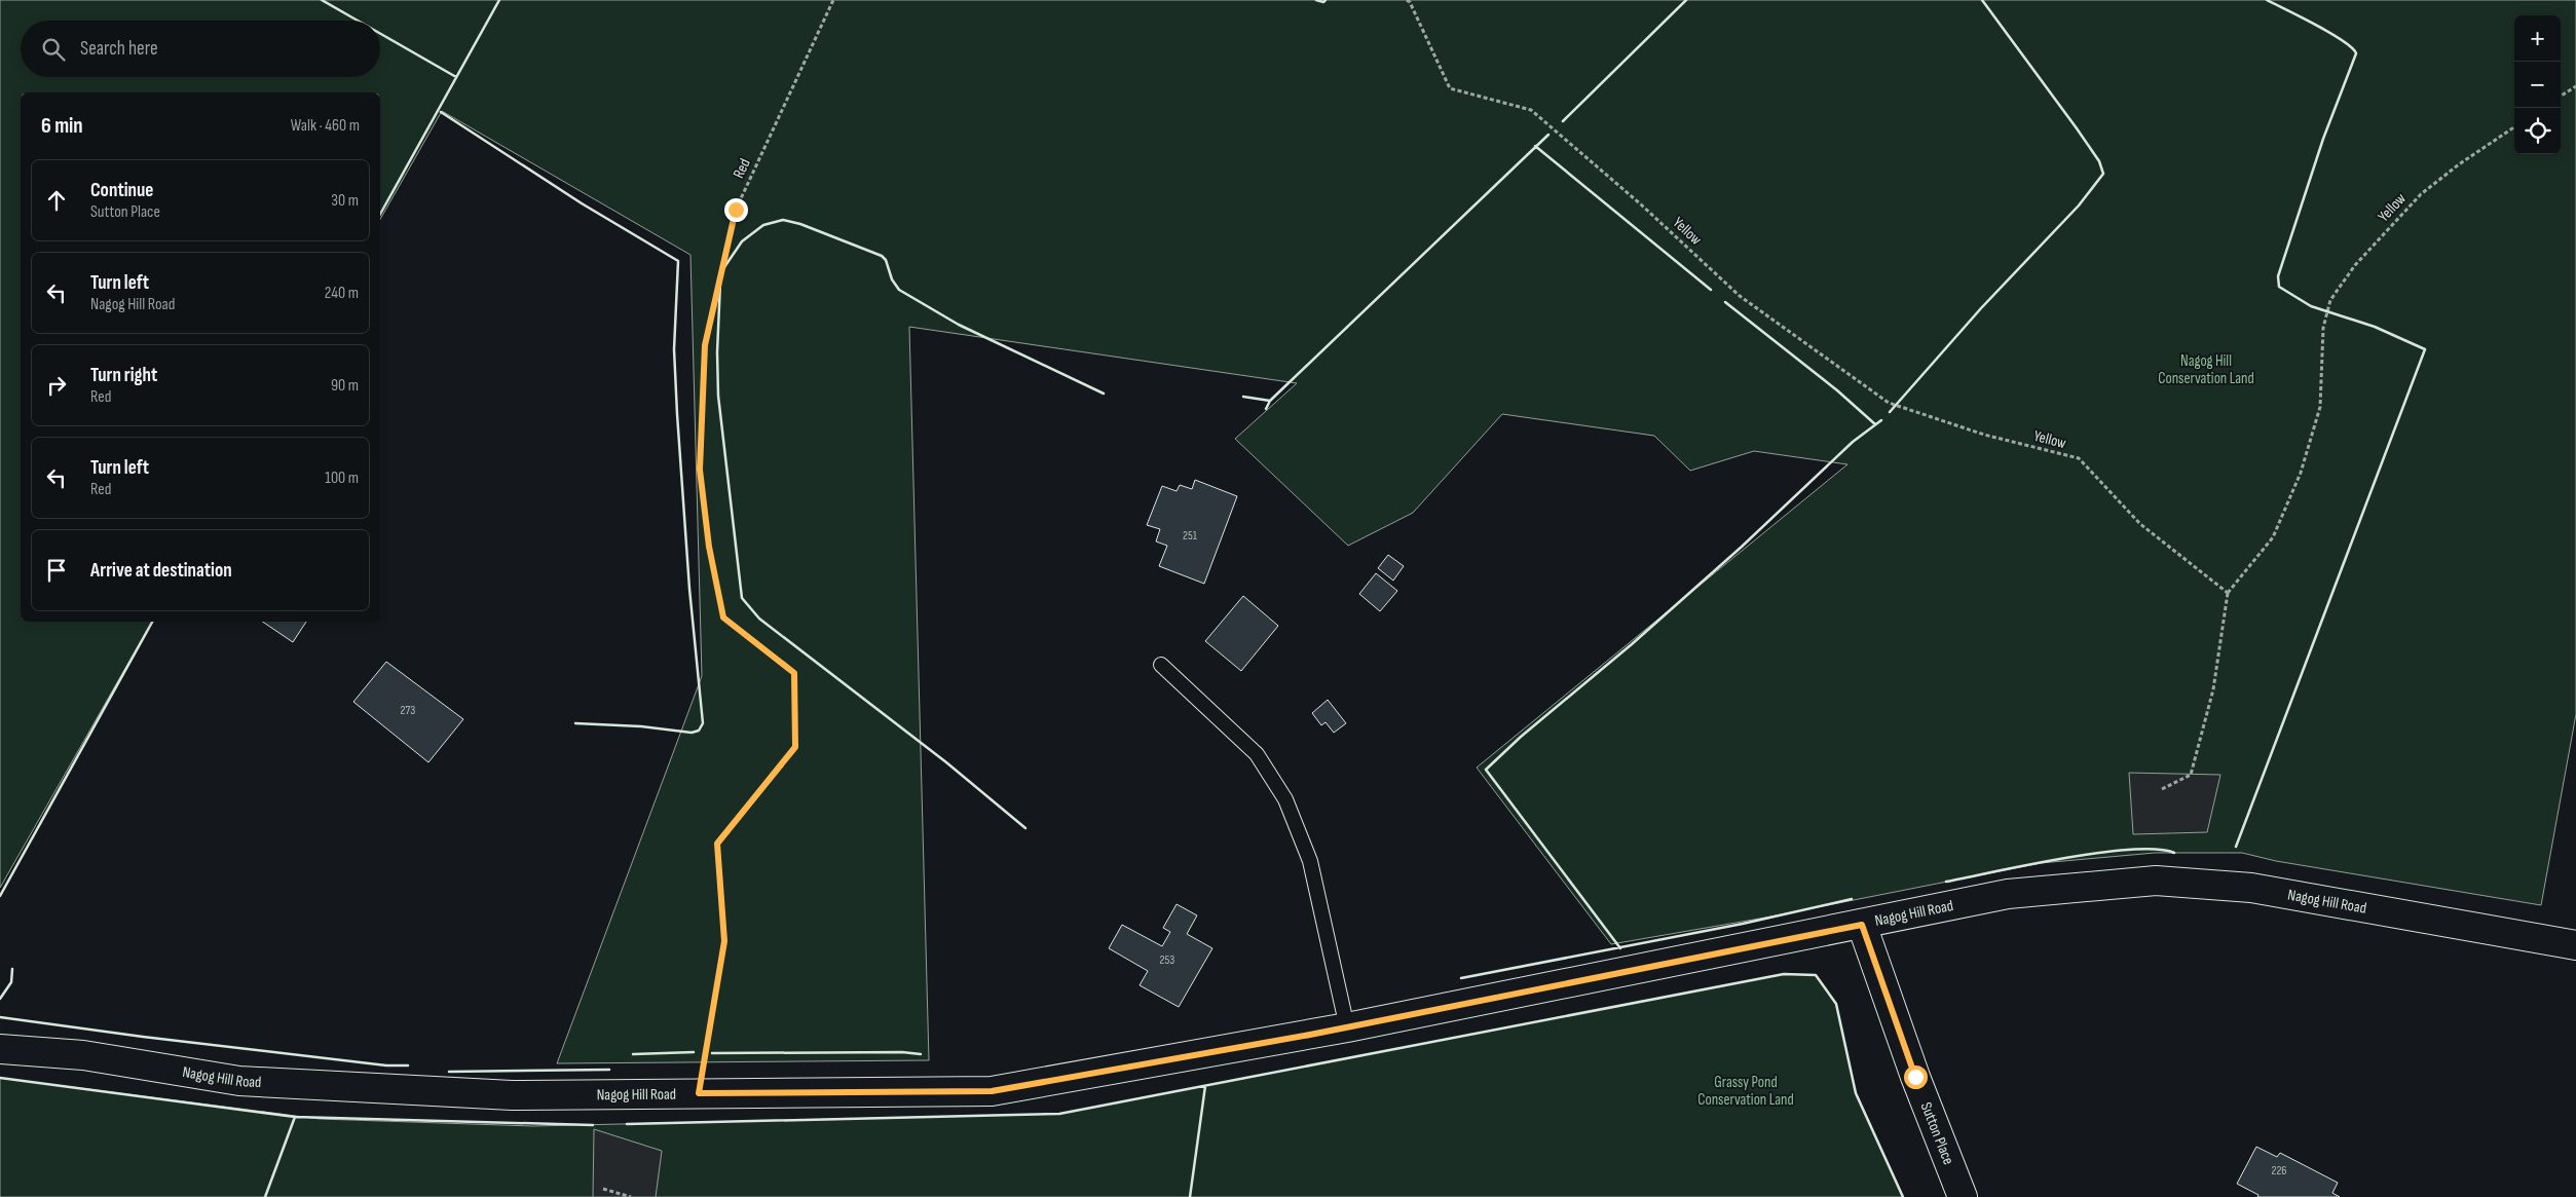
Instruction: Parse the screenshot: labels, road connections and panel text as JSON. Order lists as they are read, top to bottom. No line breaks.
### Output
{"streets":{"street":["Nagog Hill Road","Sutton Place"],"path":["Red","Yellow"]},"crossings":[["Red","Nagog Hill Road"],["Nagog Hill Road","Sutton Place"]],"parks":["Nagog Hill Conservation Land","Grassy Pond Conservation Land"],"house_numbers":["251","273","253","226"],"page":{"map_buttons":["+","−"],"search":"Search here","heading":["6 min","Walk · 460 m"],"list":[["Continue","Sutton Place","30 m"],["Turn left","Nagog Hill Road","240 m"],["Turn right","Red","90 m"],["Turn left","Red","100 m"],"Arrive at destination"]}}
